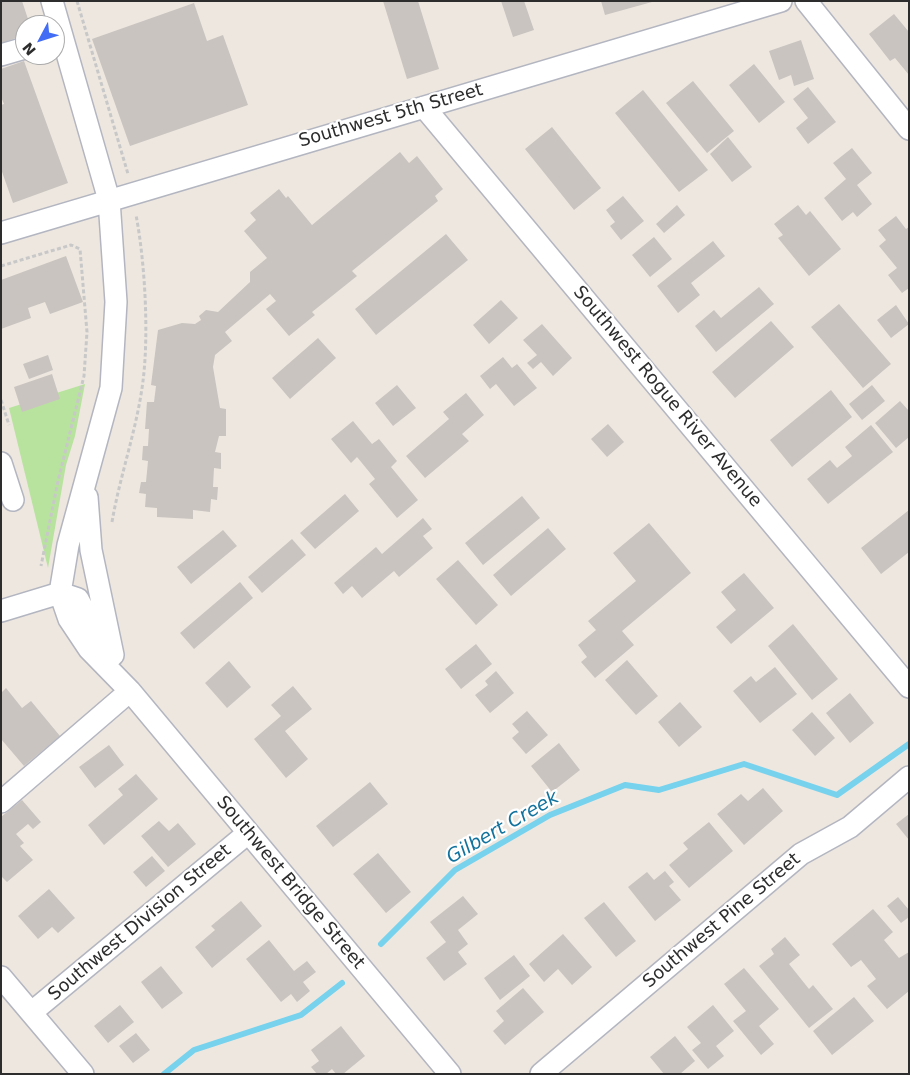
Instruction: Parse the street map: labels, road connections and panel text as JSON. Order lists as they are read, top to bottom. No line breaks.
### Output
{"streets":{"street":["Southwest 5th Street","Southwest Rogue River Avenue","Southwest Bridge Street","Southwest Pine Street","Southwest Division Street"]},"crossings":[["Southwest 5th Street","Southwest Rogue River Avenue"],["Southwest Bridge Street","Southwest Division Street"]],"water":["Gilbert Creek"],"north":"bottom left"}
